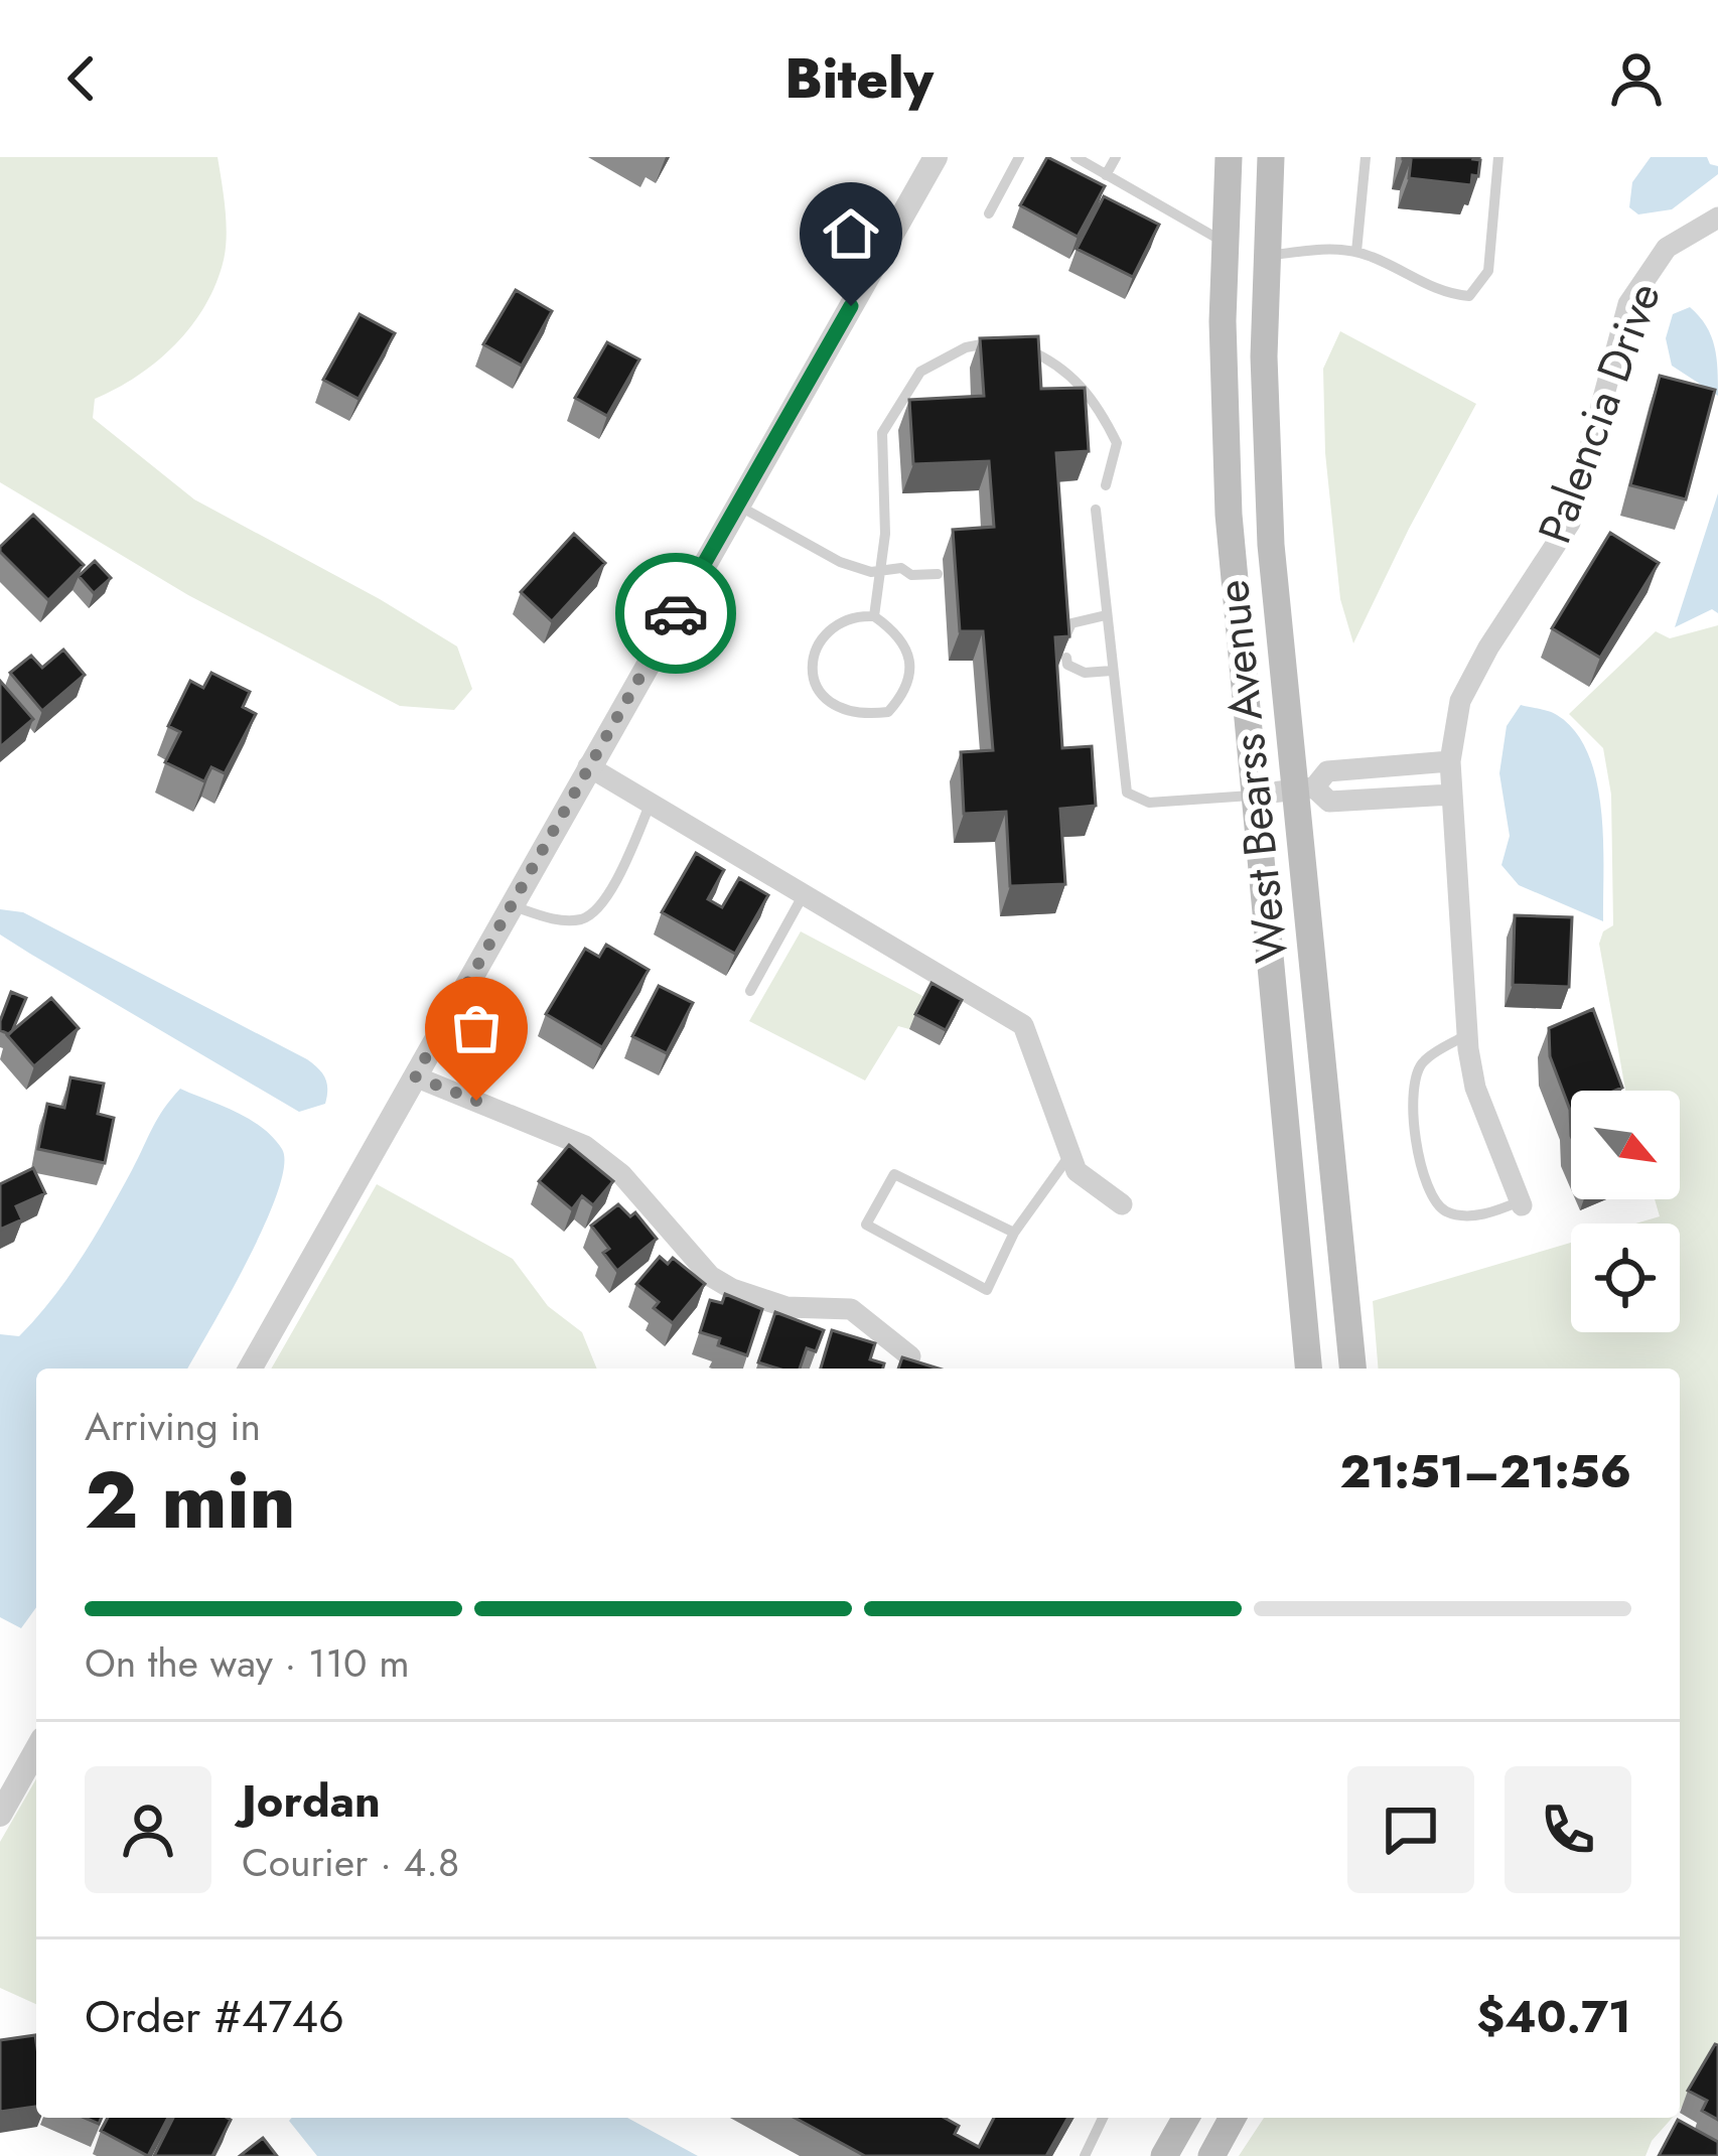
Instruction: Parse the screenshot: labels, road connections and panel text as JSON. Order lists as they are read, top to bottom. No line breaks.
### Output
{"streets":{"main road":["West Bearss Avenue"],"street":["Palencia Drive"]},"north":"bottom right","page":{"header":"Bitely","heading":["2 min","Arriving in","21:51–21:56"],"panel":["Jordan","Courier · 4.8","Order #4746","$40.71"],"bar":"On the way · 110 m"}}
